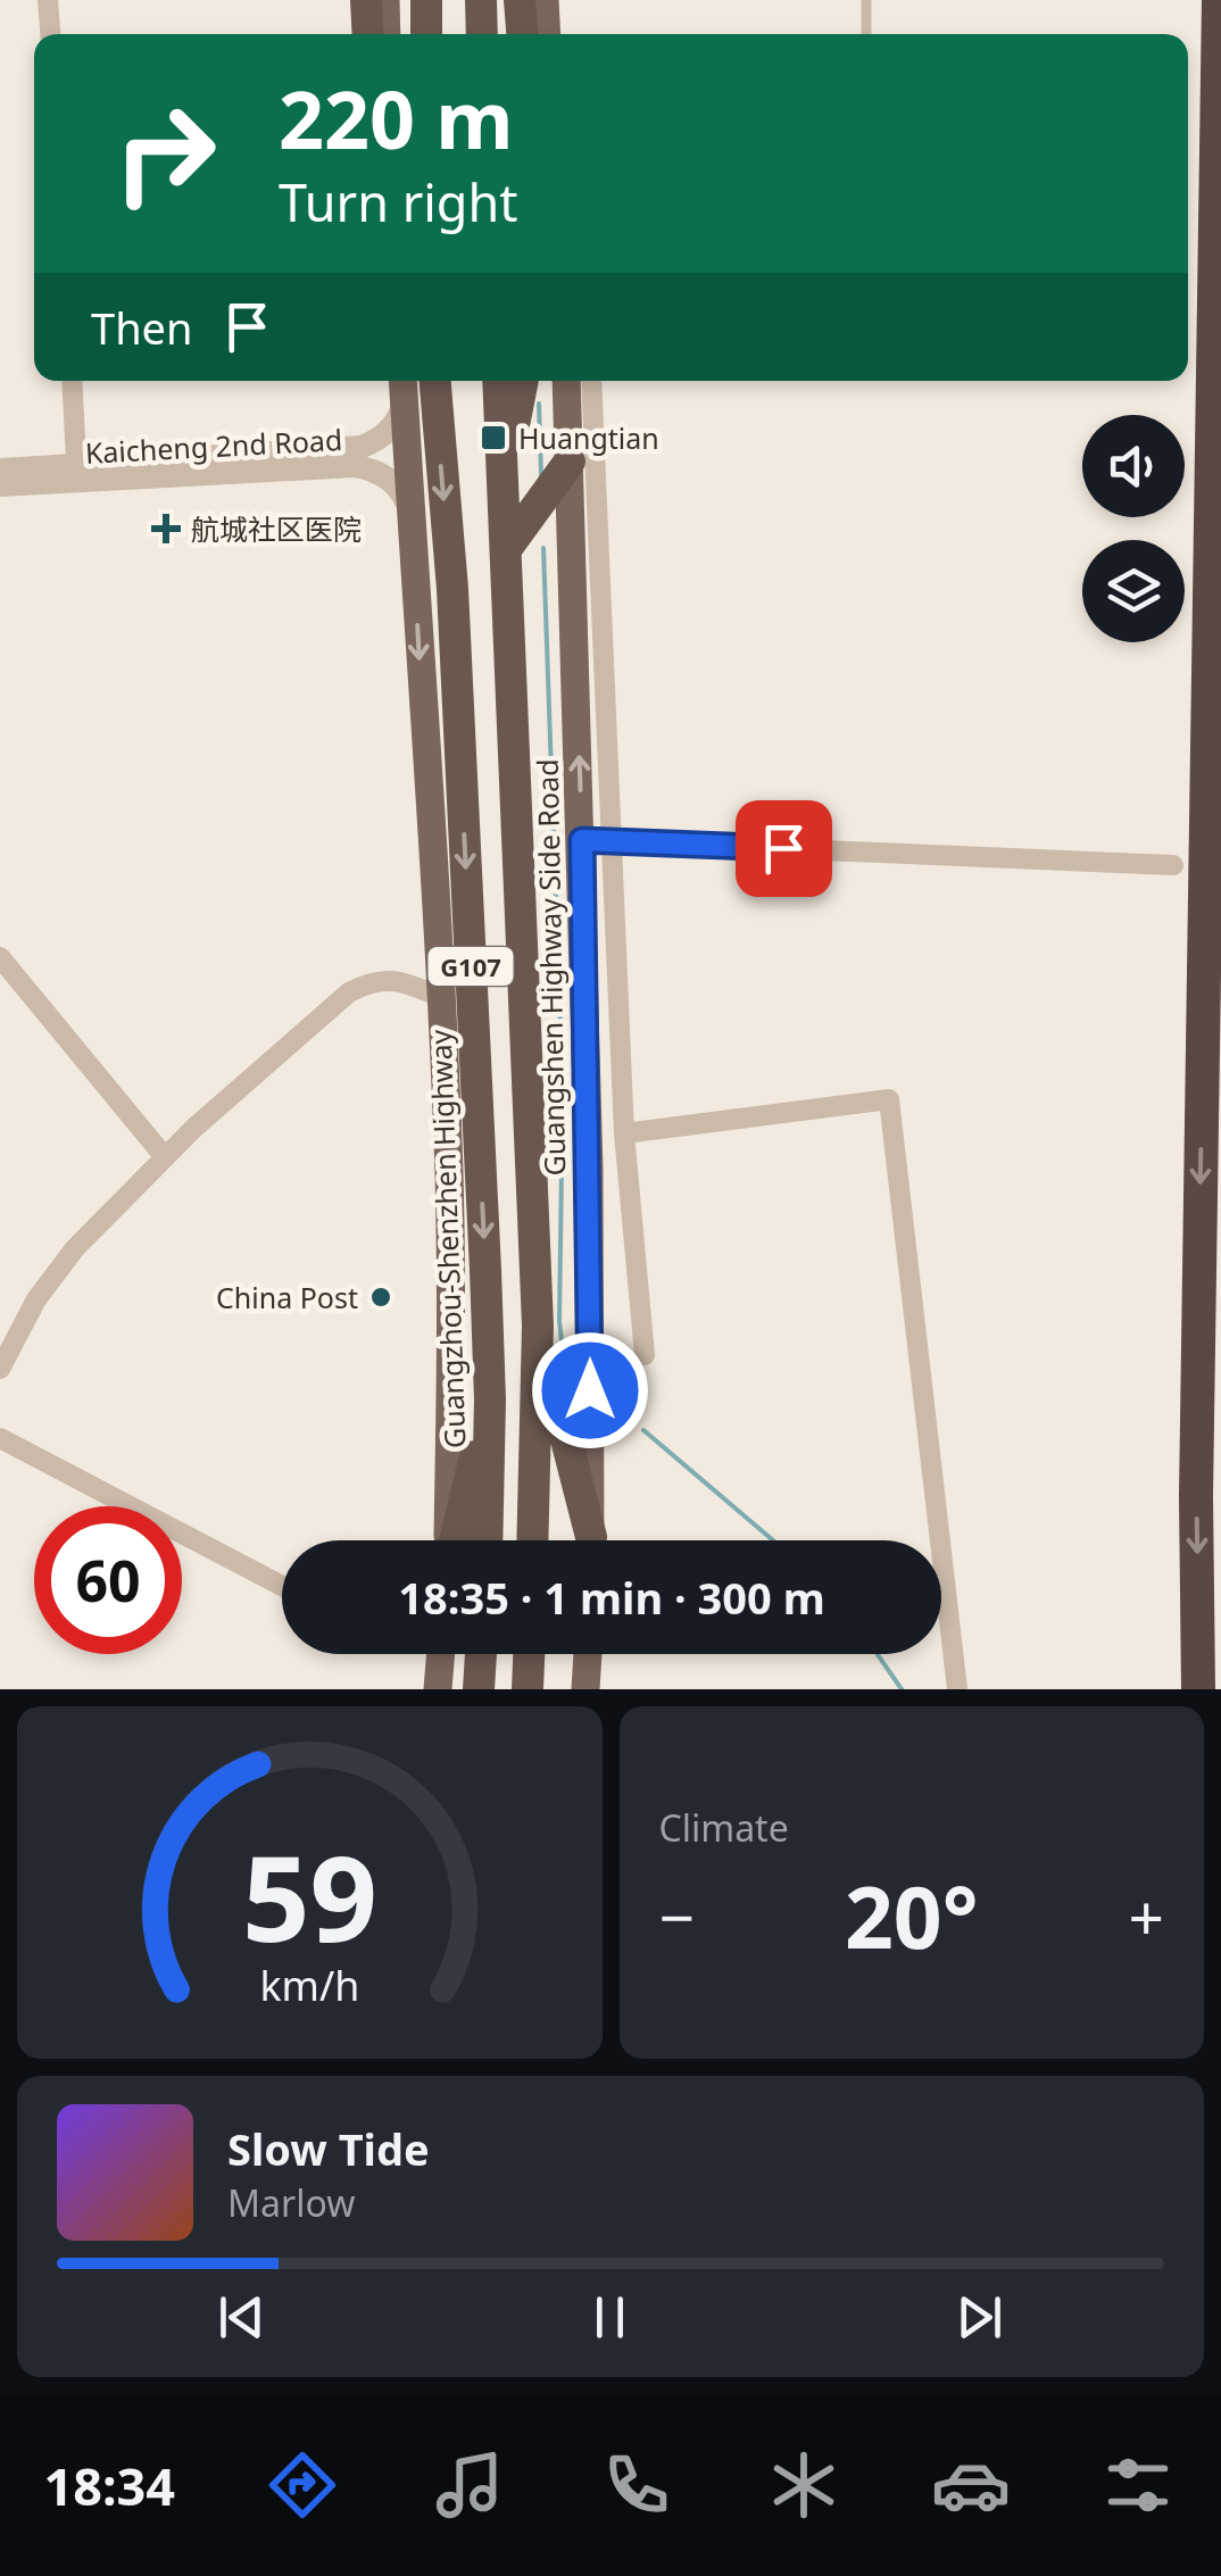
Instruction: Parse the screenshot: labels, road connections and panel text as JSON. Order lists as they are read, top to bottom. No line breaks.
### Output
{"streets":{"highway":["G107","Guangzhou-Shenzhen Highway"],"main road":["Guangshen Highway Side Road"],"street":["Kaicheng 2nd Road"]},"places":{"transit":["Huangtian"],"health":["航城社区医院"],"other":["China Post"]},"page":{"turn":["220 m","Turn right"],"then":"Then","limit":"60","trip":"18:35 · 1 min · 300 m","tile":"Climate","heat":["−","20°","+"],"song":["Slow Tide","Marlow"],"tabs":"18:34","gauge":["59","km/h"]}}
